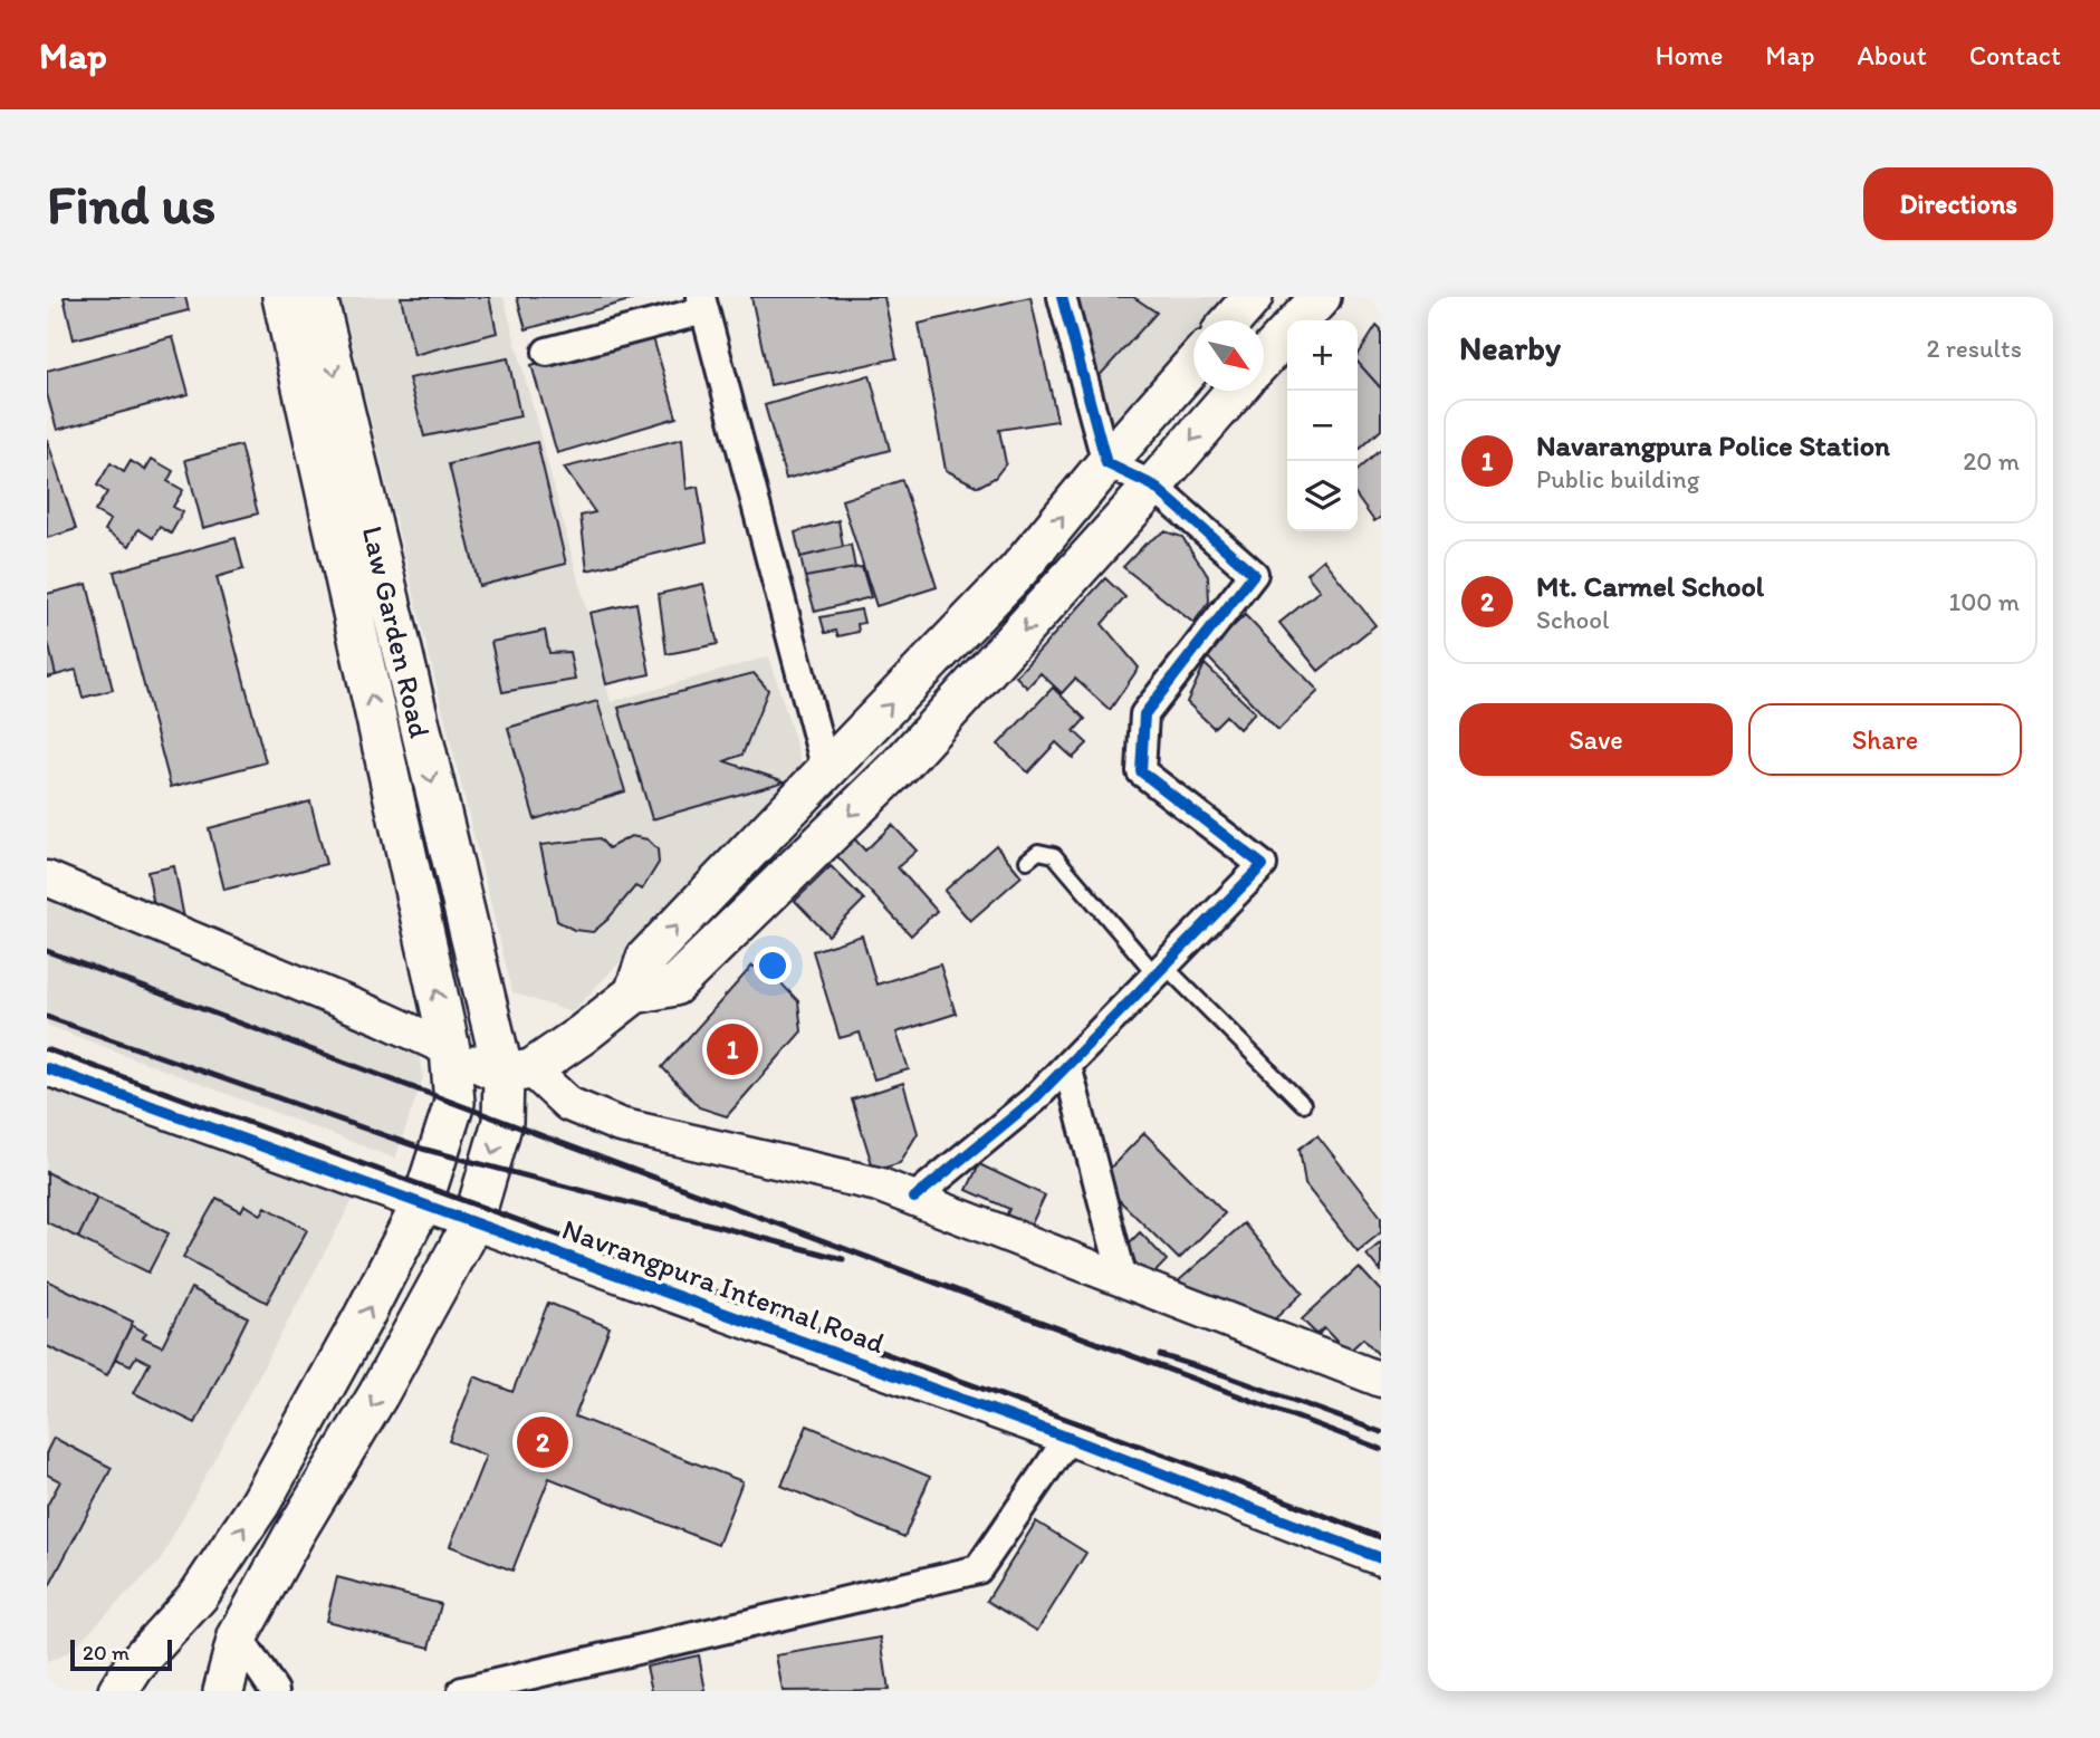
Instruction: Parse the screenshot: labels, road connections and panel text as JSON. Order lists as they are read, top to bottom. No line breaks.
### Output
{"streets":{"main road":["Law Garden Road"],"street":["Navrangpura Internal Road"]},"crossings":[["Law Garden Road","Navrangpura Internal Road"]],"scale_bar":"20 m","north":"bottom right","page":{"header":"Map","nav":["Home","Map","About","Contact"],"buttons":["Directions",["Save","Share"]],"title":"Find us","heading":["Nearby","2 results"],"map_buttons":["+","−"],"list":[{"mark":"1","name":"Navarangpura Police Station","note":"Public building","value":"20 m"},{"mark":"2","name":"Mt. Carmel School","note":"School","value":"100 m"}],"pins":["1","2"],"scale":"20 m"}}
